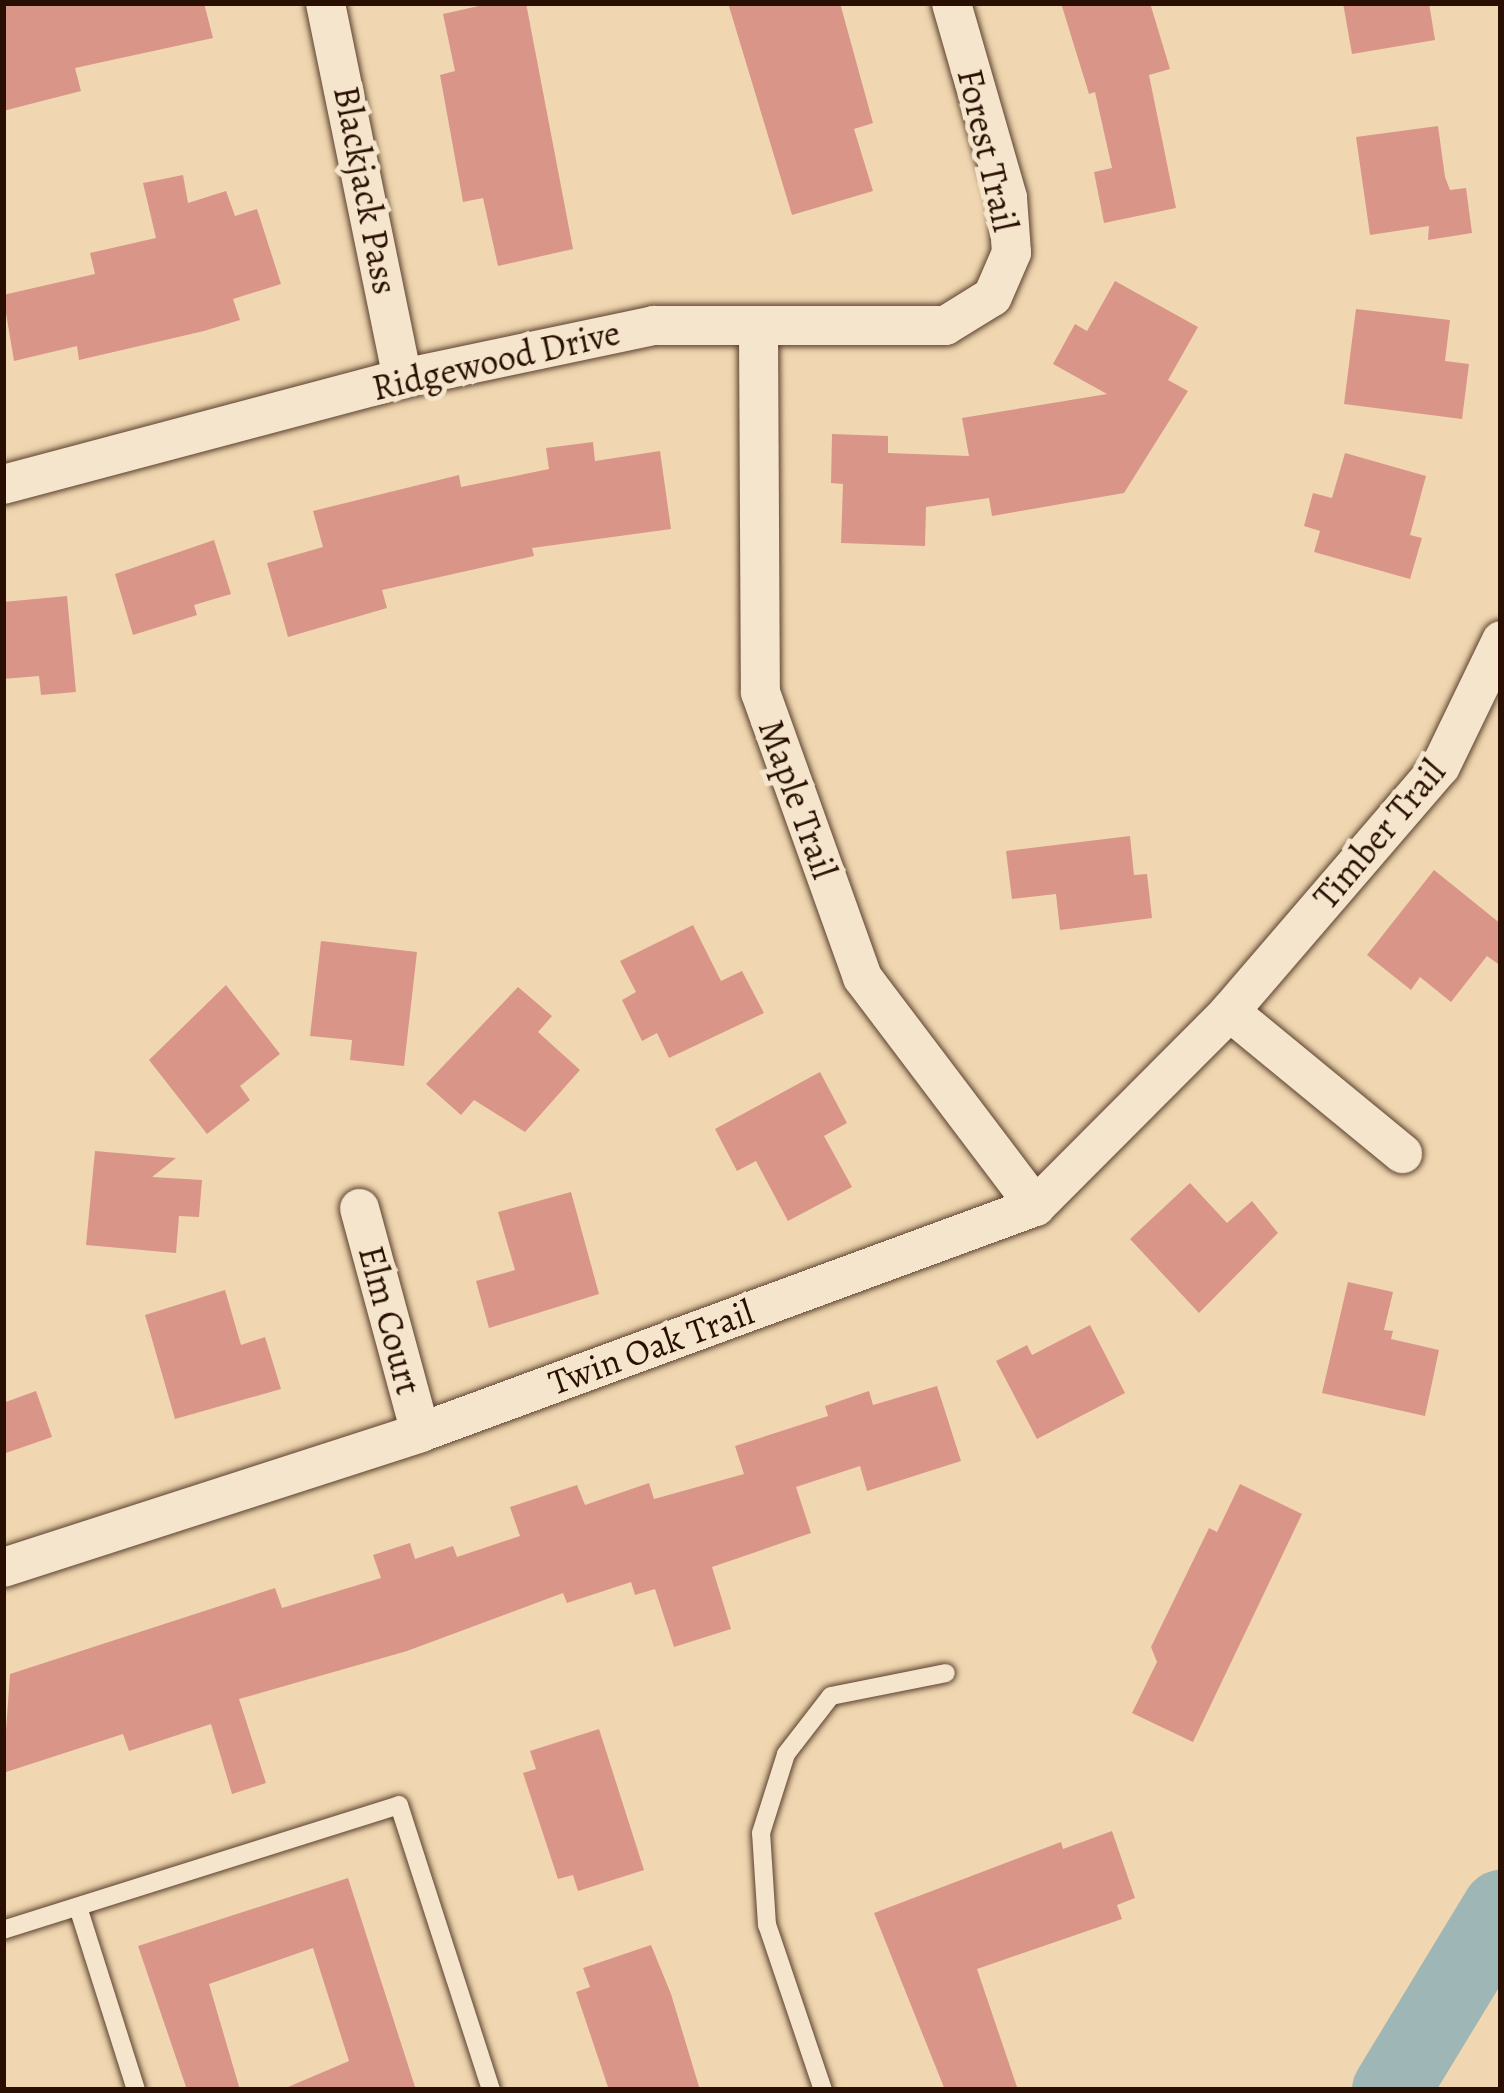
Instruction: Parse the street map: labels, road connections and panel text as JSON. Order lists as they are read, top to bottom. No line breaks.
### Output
{"streets":{"street":["Forest Trail","Blackjack Pass","Ridgewood Drive","Maple Trail","Timber Trail","Elm Court","Twin Oak Trail"]},"crossings":[["Forest Trail","Ridgewood Drive"],["Blackjack Pass","Ridgewood Drive"],["Ridgewood Drive","Maple Trail"],["Maple Trail","Twin Oak Trail"],["Timber Trail","Twin Oak Trail"],["Elm Court","Twin Oak Trail"]]}
